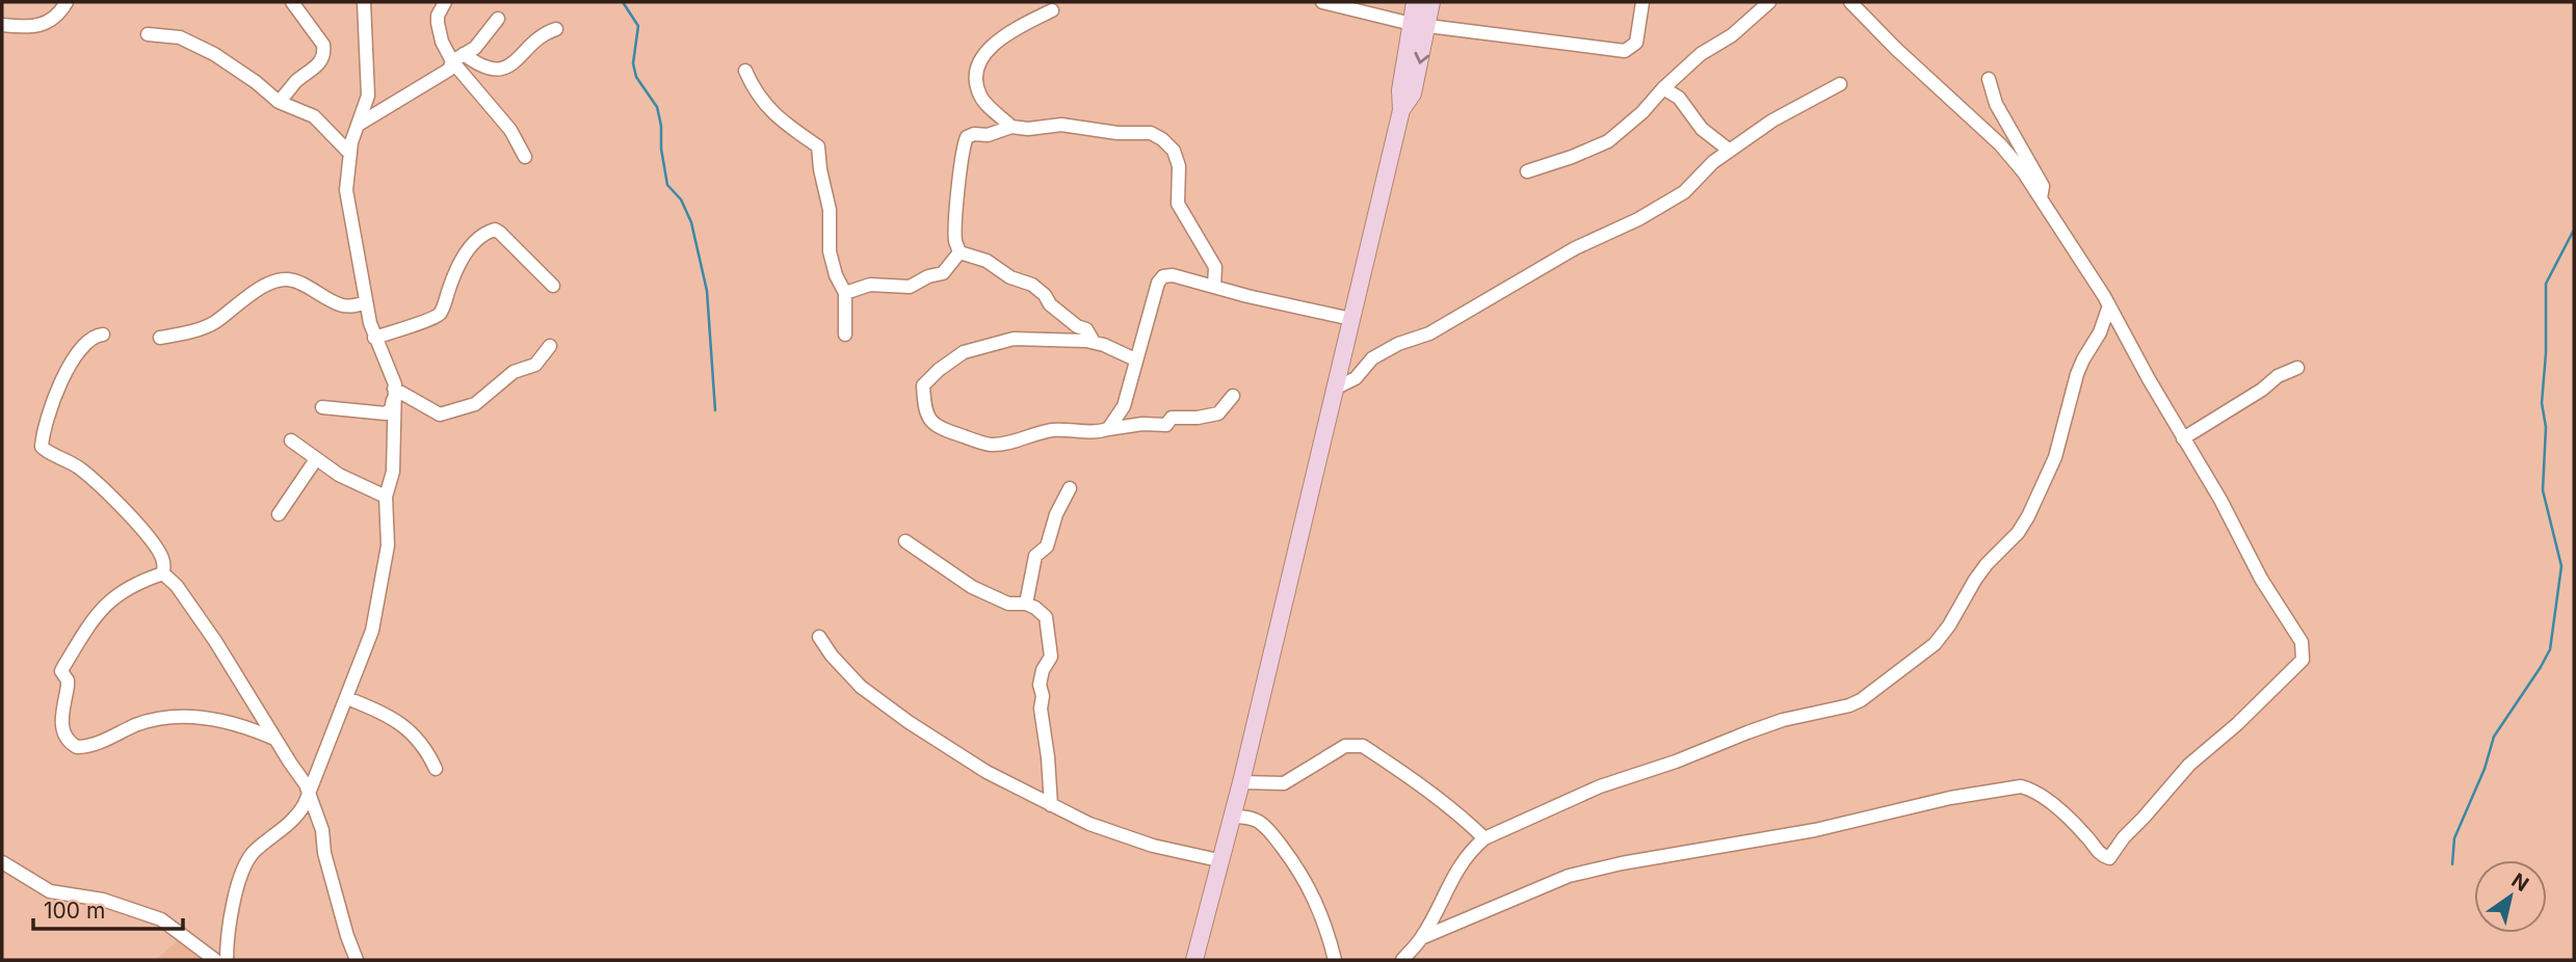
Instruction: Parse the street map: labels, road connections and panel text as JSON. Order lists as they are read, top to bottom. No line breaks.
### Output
{"scale_bar":"100 m","north":"top right"}
